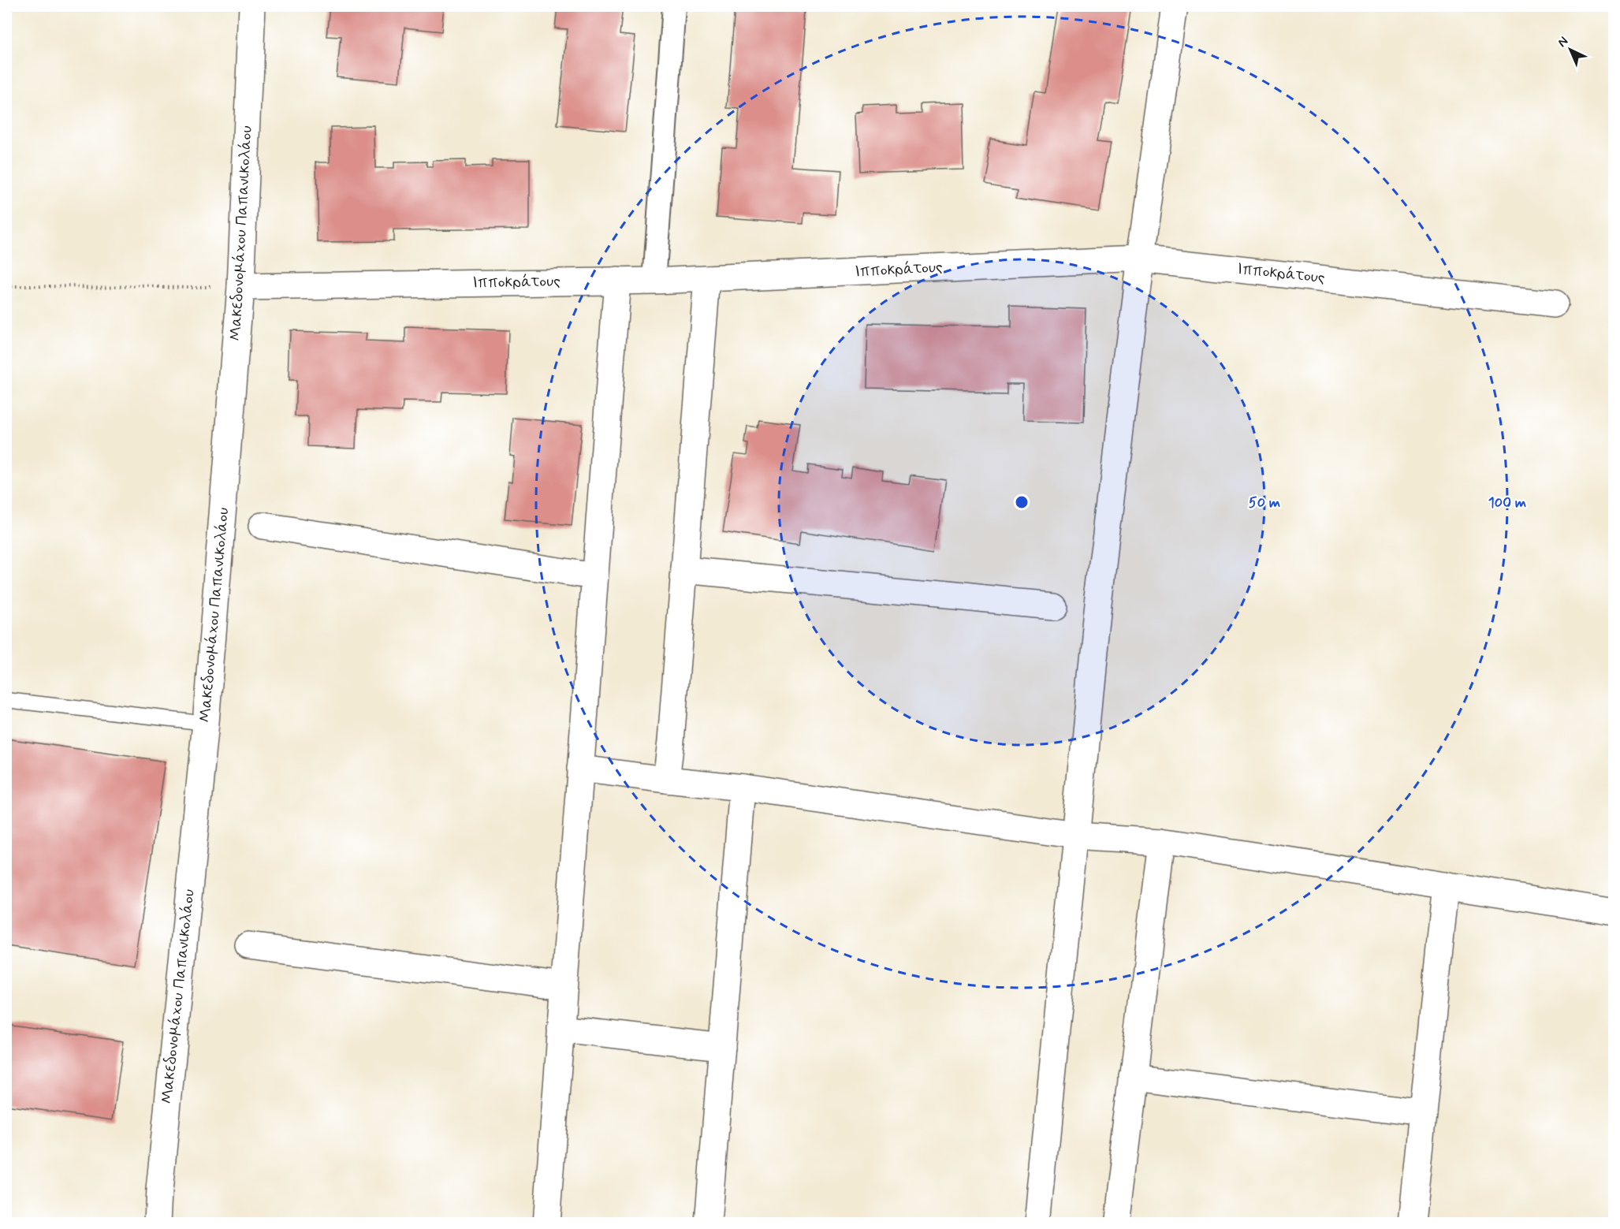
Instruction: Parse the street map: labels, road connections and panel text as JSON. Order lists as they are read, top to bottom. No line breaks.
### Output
{"streets":{"street":["Μακεδονομάχου Παπανικολάου","Ιπποκράτους"]},"crossings":[["Μακεδονομάχου Παπανικολάου","Ιπποκράτους"]],"north":"top left","rings":["50 m","100 m"]}
